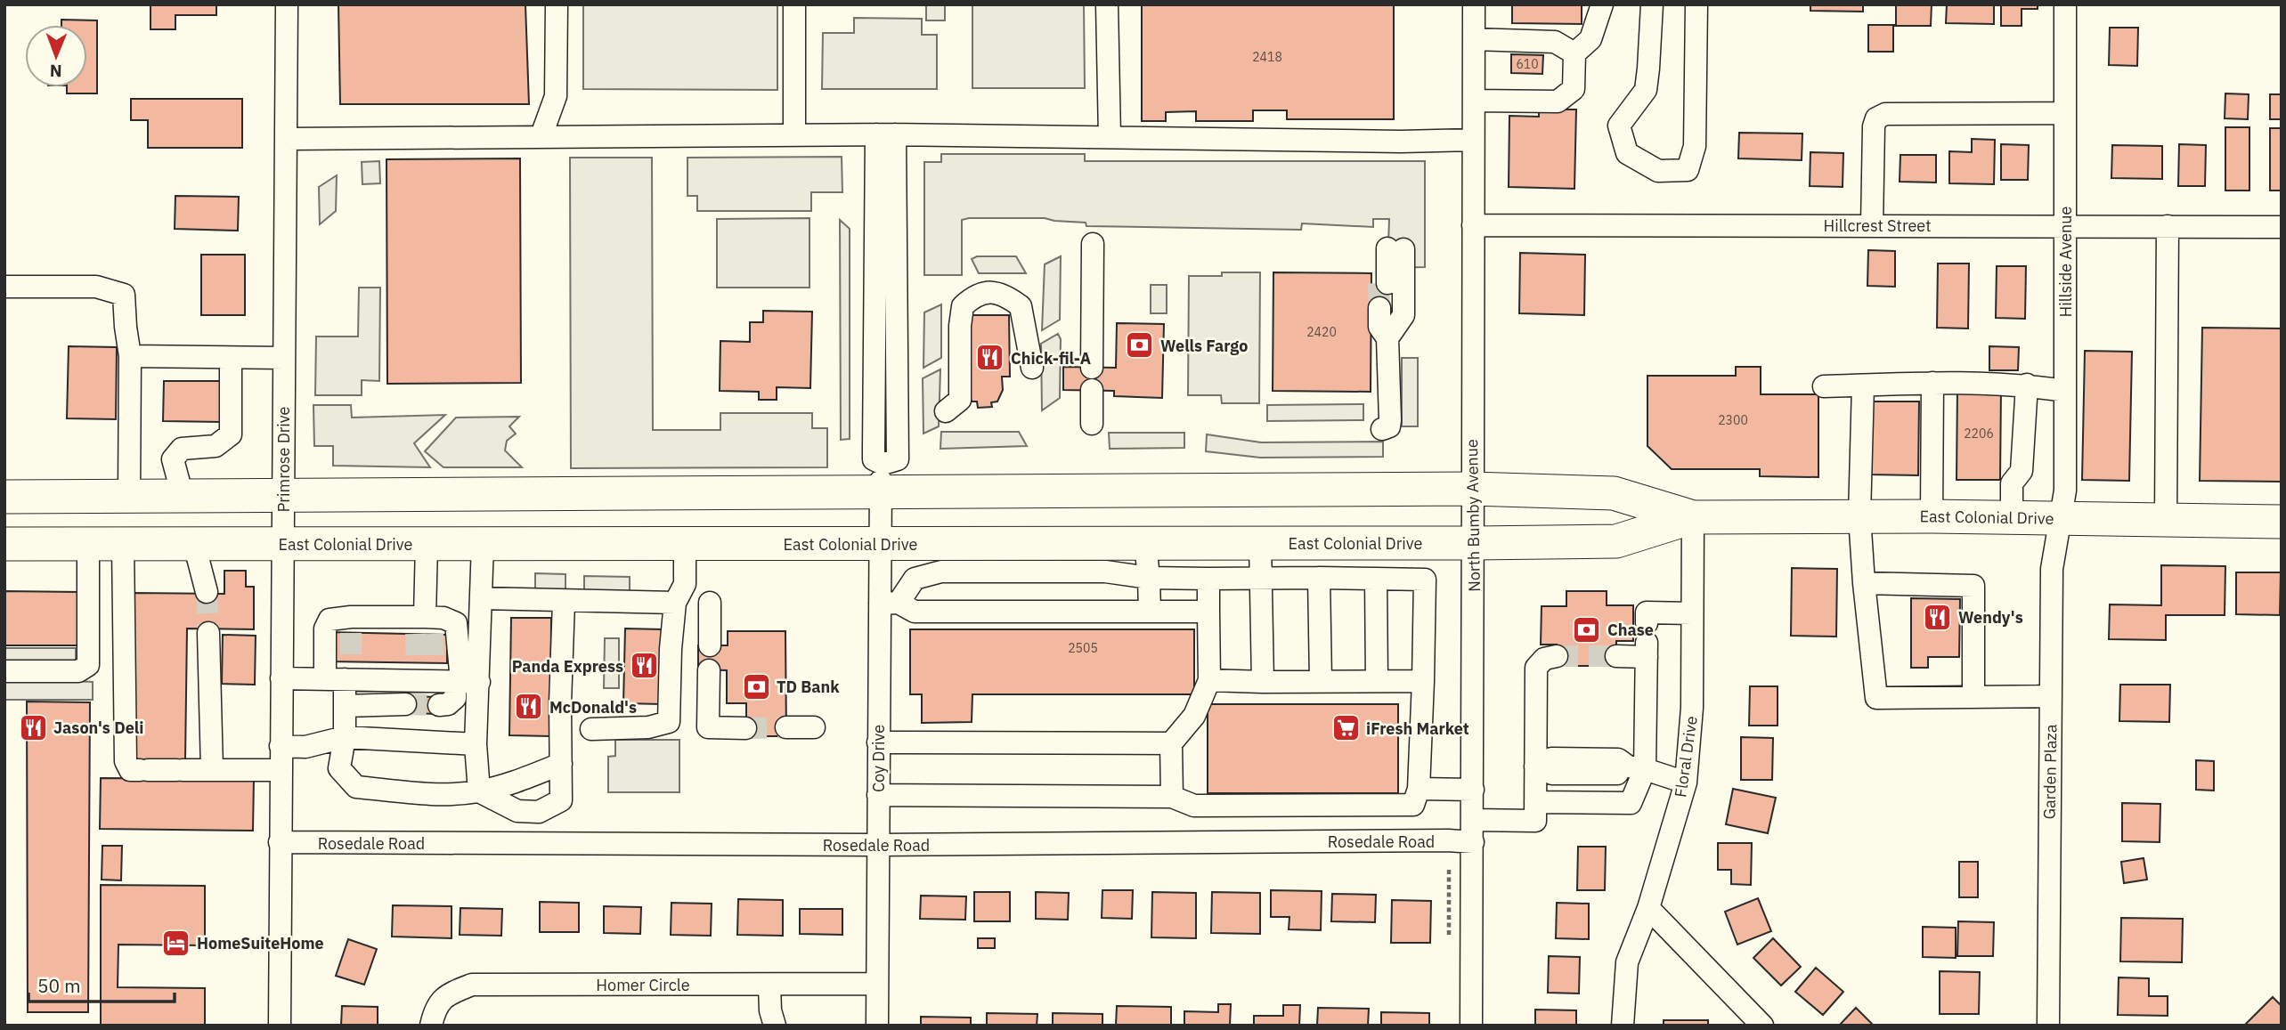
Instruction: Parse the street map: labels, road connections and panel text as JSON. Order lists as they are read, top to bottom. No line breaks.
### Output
{"streets":{"highway":["East Colonial Drive"],"street":["Hillcrest Street","Hillside Avenue","Primrose Drive","North Bumby Avenue","Floral Drive","Coy Drive","Garden Plaza","Rosedale Road","Homer Circle"]},"crossings":[["Hillcrest Street","Hillside Avenue"],["Hillcrest Street","North Bumby Avenue"],["Hillside Avenue","East Colonial Drive"],["Hillside Avenue","Garden Plaza"],["Primrose Drive","East Colonial Drive"],["Primrose Drive","Rosedale Road"],["North Bumby Avenue","East Colonial Drive"],["North Bumby Avenue","Rosedale Road"],["East Colonial Drive","Floral Drive"],["East Colonial Drive","Coy Drive"],["East Colonial Drive","Garden Plaza"],["Coy Drive","Rosedale Road"],["Coy Drive","Homer Circle"]],"places":{"bank":["Wells Fargo","Chase","TD Bank"],"restaurant":["Chick-fil-A","Wendy's","Panda Express","McDonald's","Jason's Deli"],"supermarket":["iFresh Market"],"hotel":["HomeSuiteHome"]},"house_numbers":["2418","610","2420","2300","2206","2505"],"scale_bar":"50 m","north":"bottom"}
